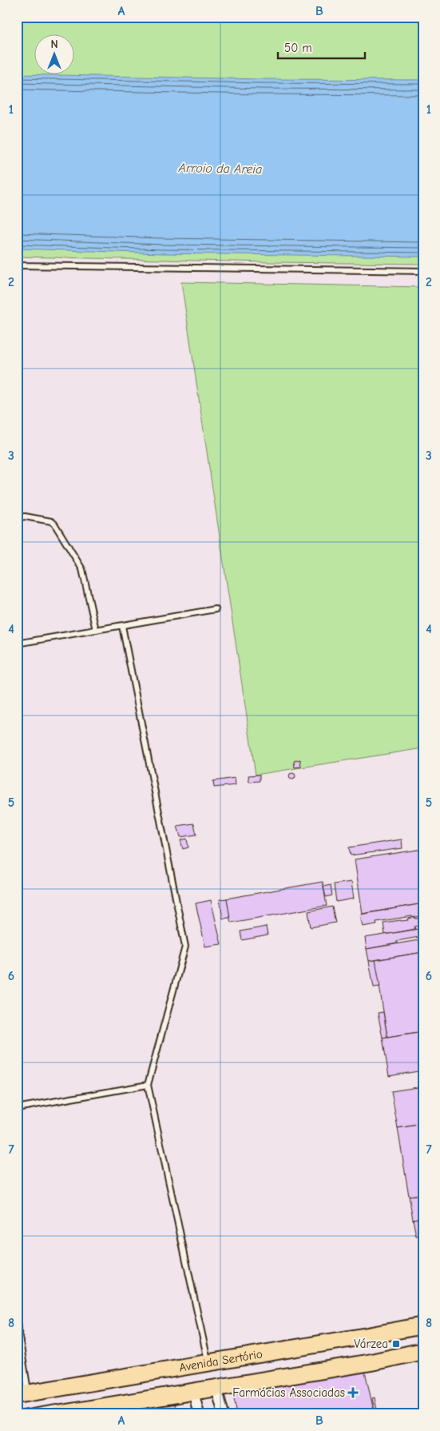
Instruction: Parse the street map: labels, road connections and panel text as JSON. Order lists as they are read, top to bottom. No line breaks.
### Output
{"streets":{"main road":["Avenida Sertório"]},"water":["Arroio da Areia"],"places":{"transit":["Várzea"],"health":["Farmácias Associadas"]},"scale_bar":"50 m","north":"top","grid":{"columns":["A","B"],"rows":["1","2","3","4","5","6","7","8"]}}
